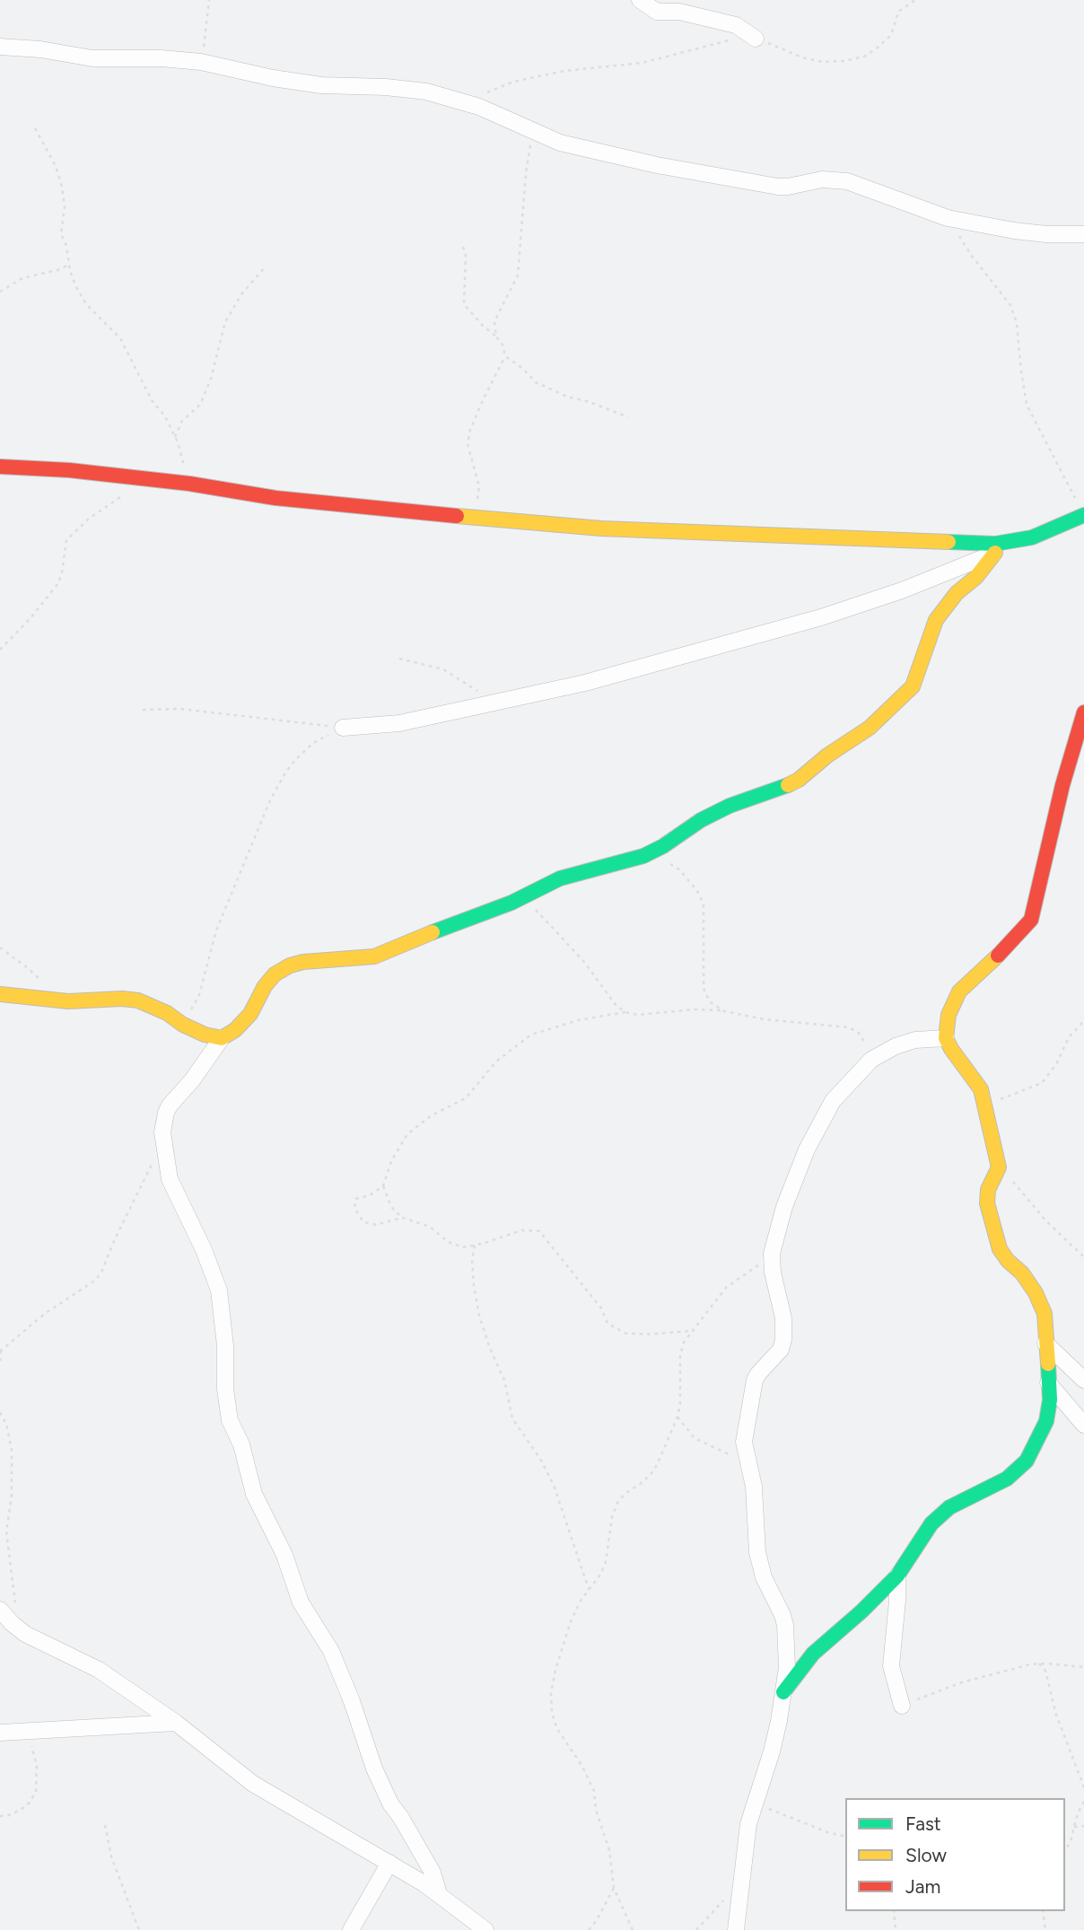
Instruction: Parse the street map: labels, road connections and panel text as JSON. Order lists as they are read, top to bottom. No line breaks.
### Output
{"legend":["Fast","Slow","Jam"]}
